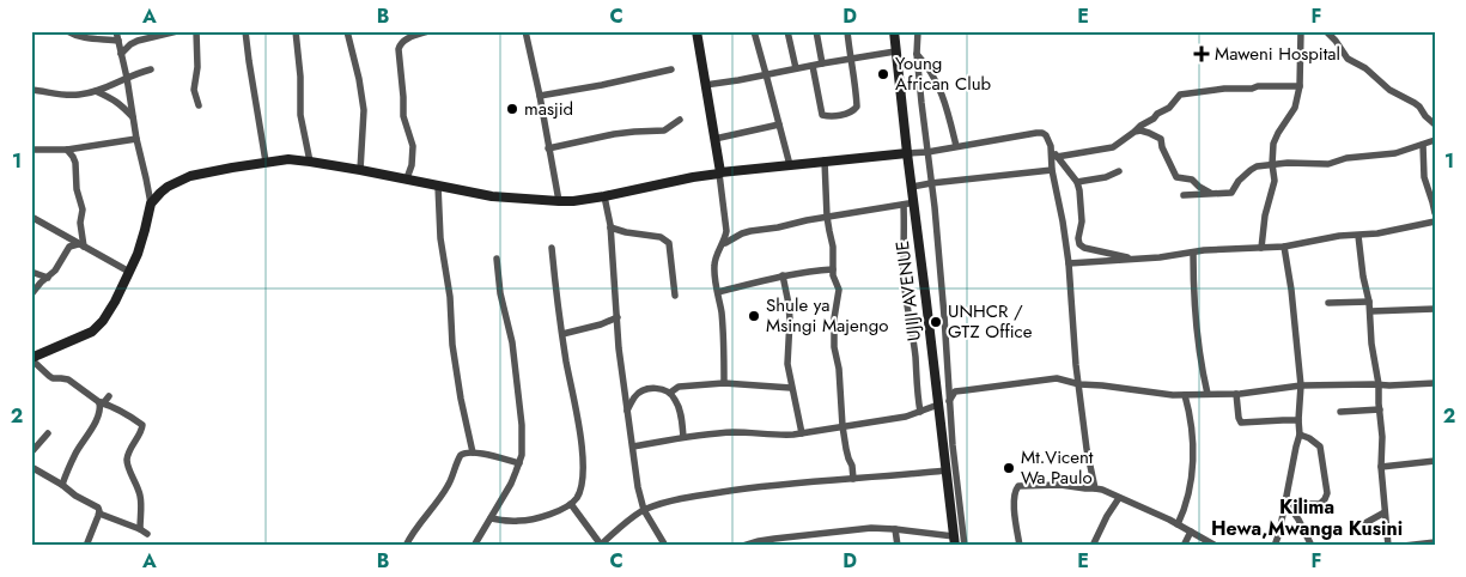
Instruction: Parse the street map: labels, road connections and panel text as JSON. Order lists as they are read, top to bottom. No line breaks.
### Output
{"streets":{"street":["UJIJI AVENUE"]},"districts":["Kilima Hewa,Mwanga Kusini"],"places":{"health":["Maweni Hospital"],"other":["Young African Club","masjid","Shule ya Msingi Majengo","UNHCR / GTZ Office","Mt.Vicent Wa Paulo"]},"grid":{"columns":["A","B","C","D","E","F"],"rows":["1","2"]}}
